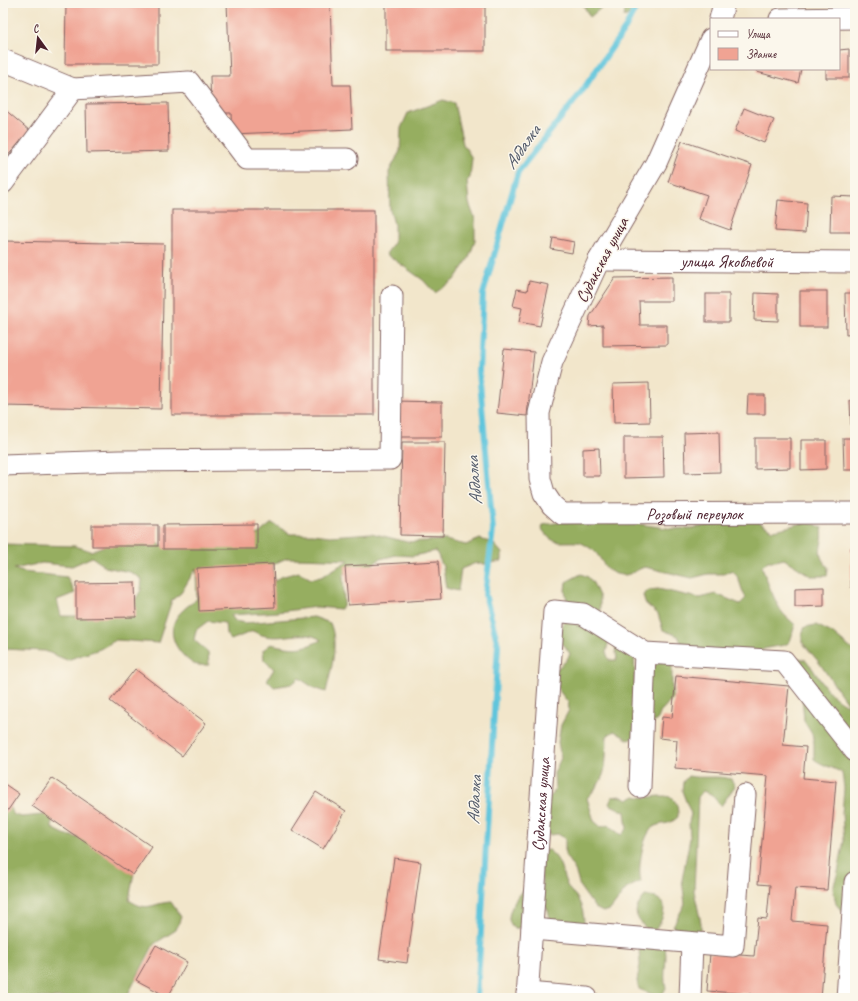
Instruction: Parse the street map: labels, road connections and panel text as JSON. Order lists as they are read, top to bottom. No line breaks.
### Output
{"streets":{"street":["Судакская улица","улица Яковлевой","Розовый переулок"]},"crossings":[["Судакская улица","улица Яковлевой"],["Судакская улица","Розовый переулок"]],"water":["Абдалка"],"legend":["Улица","Здание"],"north":"top"}
